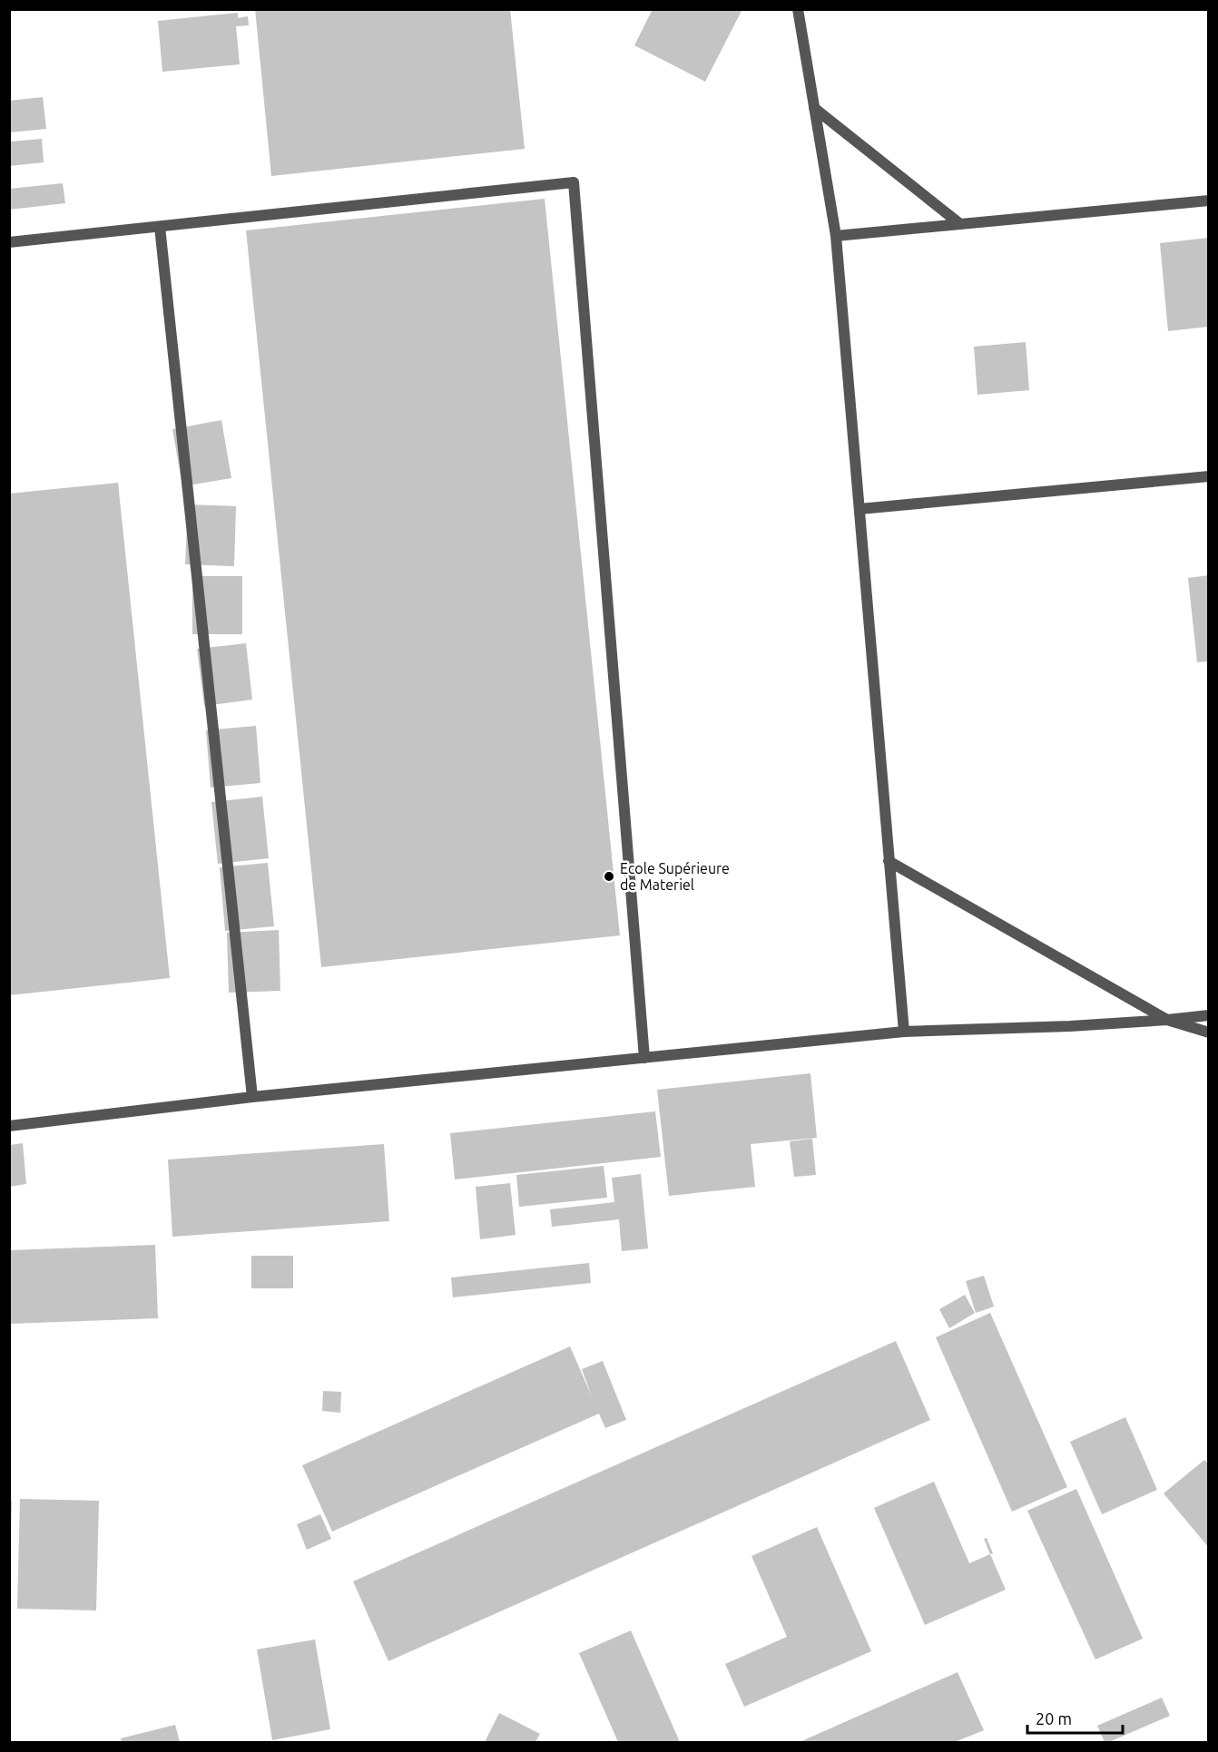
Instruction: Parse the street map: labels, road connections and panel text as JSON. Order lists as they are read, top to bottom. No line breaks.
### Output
{"places":["Ecole Supérieure de Materiel"],"scale_bar":"20 m"}
